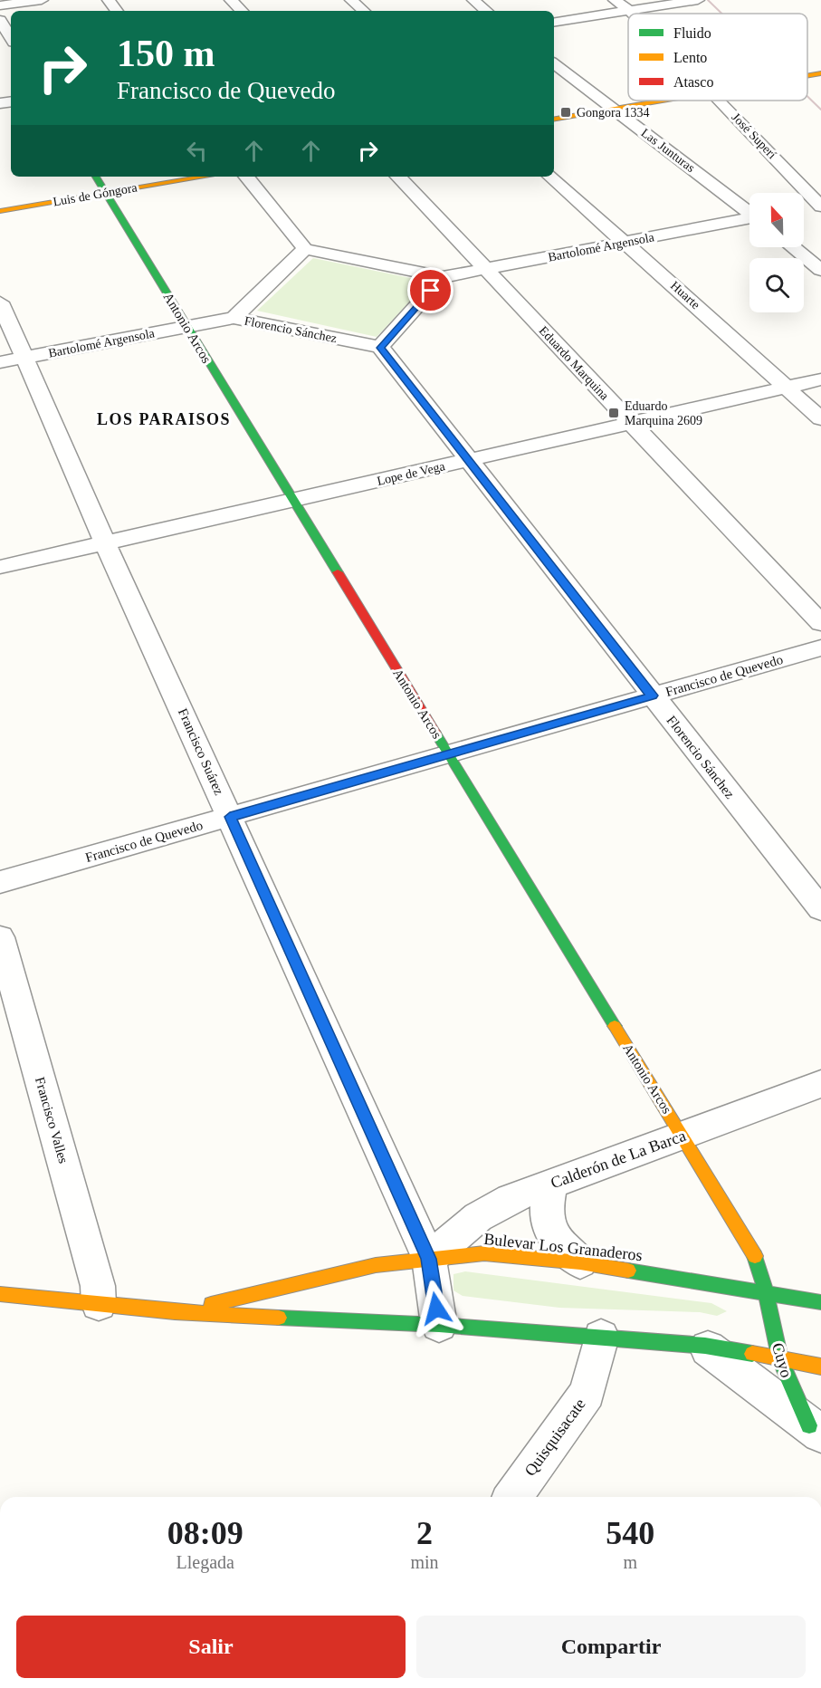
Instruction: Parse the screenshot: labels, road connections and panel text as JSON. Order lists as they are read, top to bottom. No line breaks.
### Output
{"streets":{"street":["José Superí","Las Junturas","Luis de Góngora","Bartolomé Argensola","Huarte","Antonio Arcos","Florencio Sánchez","Eduardo Marquina","Lope de Vega","Francisco de Quevedo","Francisco Suárez","Francisco Valles","Calderón de La Barca","Bulevar Los Granaderos","Cuyo","Quisquisacate"]},"crossings":[["Luis de Góngora","Antonio Arcos"],["Bartolomé Argensola","Huarte"],["Bartolomé Argensola","Antonio Arcos"],["Bartolomé Argensola","Florencio Sánchez"],["Bartolomé Argensola","Eduardo Marquina"],["Bartolomé Argensola","Francisco Suárez"],["Huarte","Lope de Vega"],["Antonio Arcos","Lope de Vega"],["Antonio Arcos","Francisco de Quevedo"],["Antonio Arcos","Calderón de La Barca"],["Antonio Arcos","Bulevar Los Granaderos"],["Antonio Arcos","Cuyo"],["Florencio Sánchez","Lope de Vega"],["Florencio Sánchez","Francisco de Quevedo"],["Eduardo Marquina","Lope de Vega"],["Lope de Vega","Francisco Suárez"],["Francisco de Quevedo","Francisco Suárez"],["Francisco Suárez","Calderón de La Barca"],["Francisco Suárez","Bulevar Los Granaderos"],["Francisco Valles","Bulevar Los Granaderos"],["Calderón de La Barca","Bulevar Los Granaderos"],["Bulevar Los Granaderos","Cuyo"],["Bulevar Los Granaderos","Quisquisacate"]],"districts":["LOS PARAISOS"],"places":{"transit":["Gongora 1334","Eduardo Marquina 2609"]},"legend":["Fluido","Lento","Atasco"],"north":"top","page":{"turn":["150 m","Francisco de Quevedo"],"eta":["08:09","Llegada","2","min","540","m"],"buttons":["Salir","Compartir"]}}
